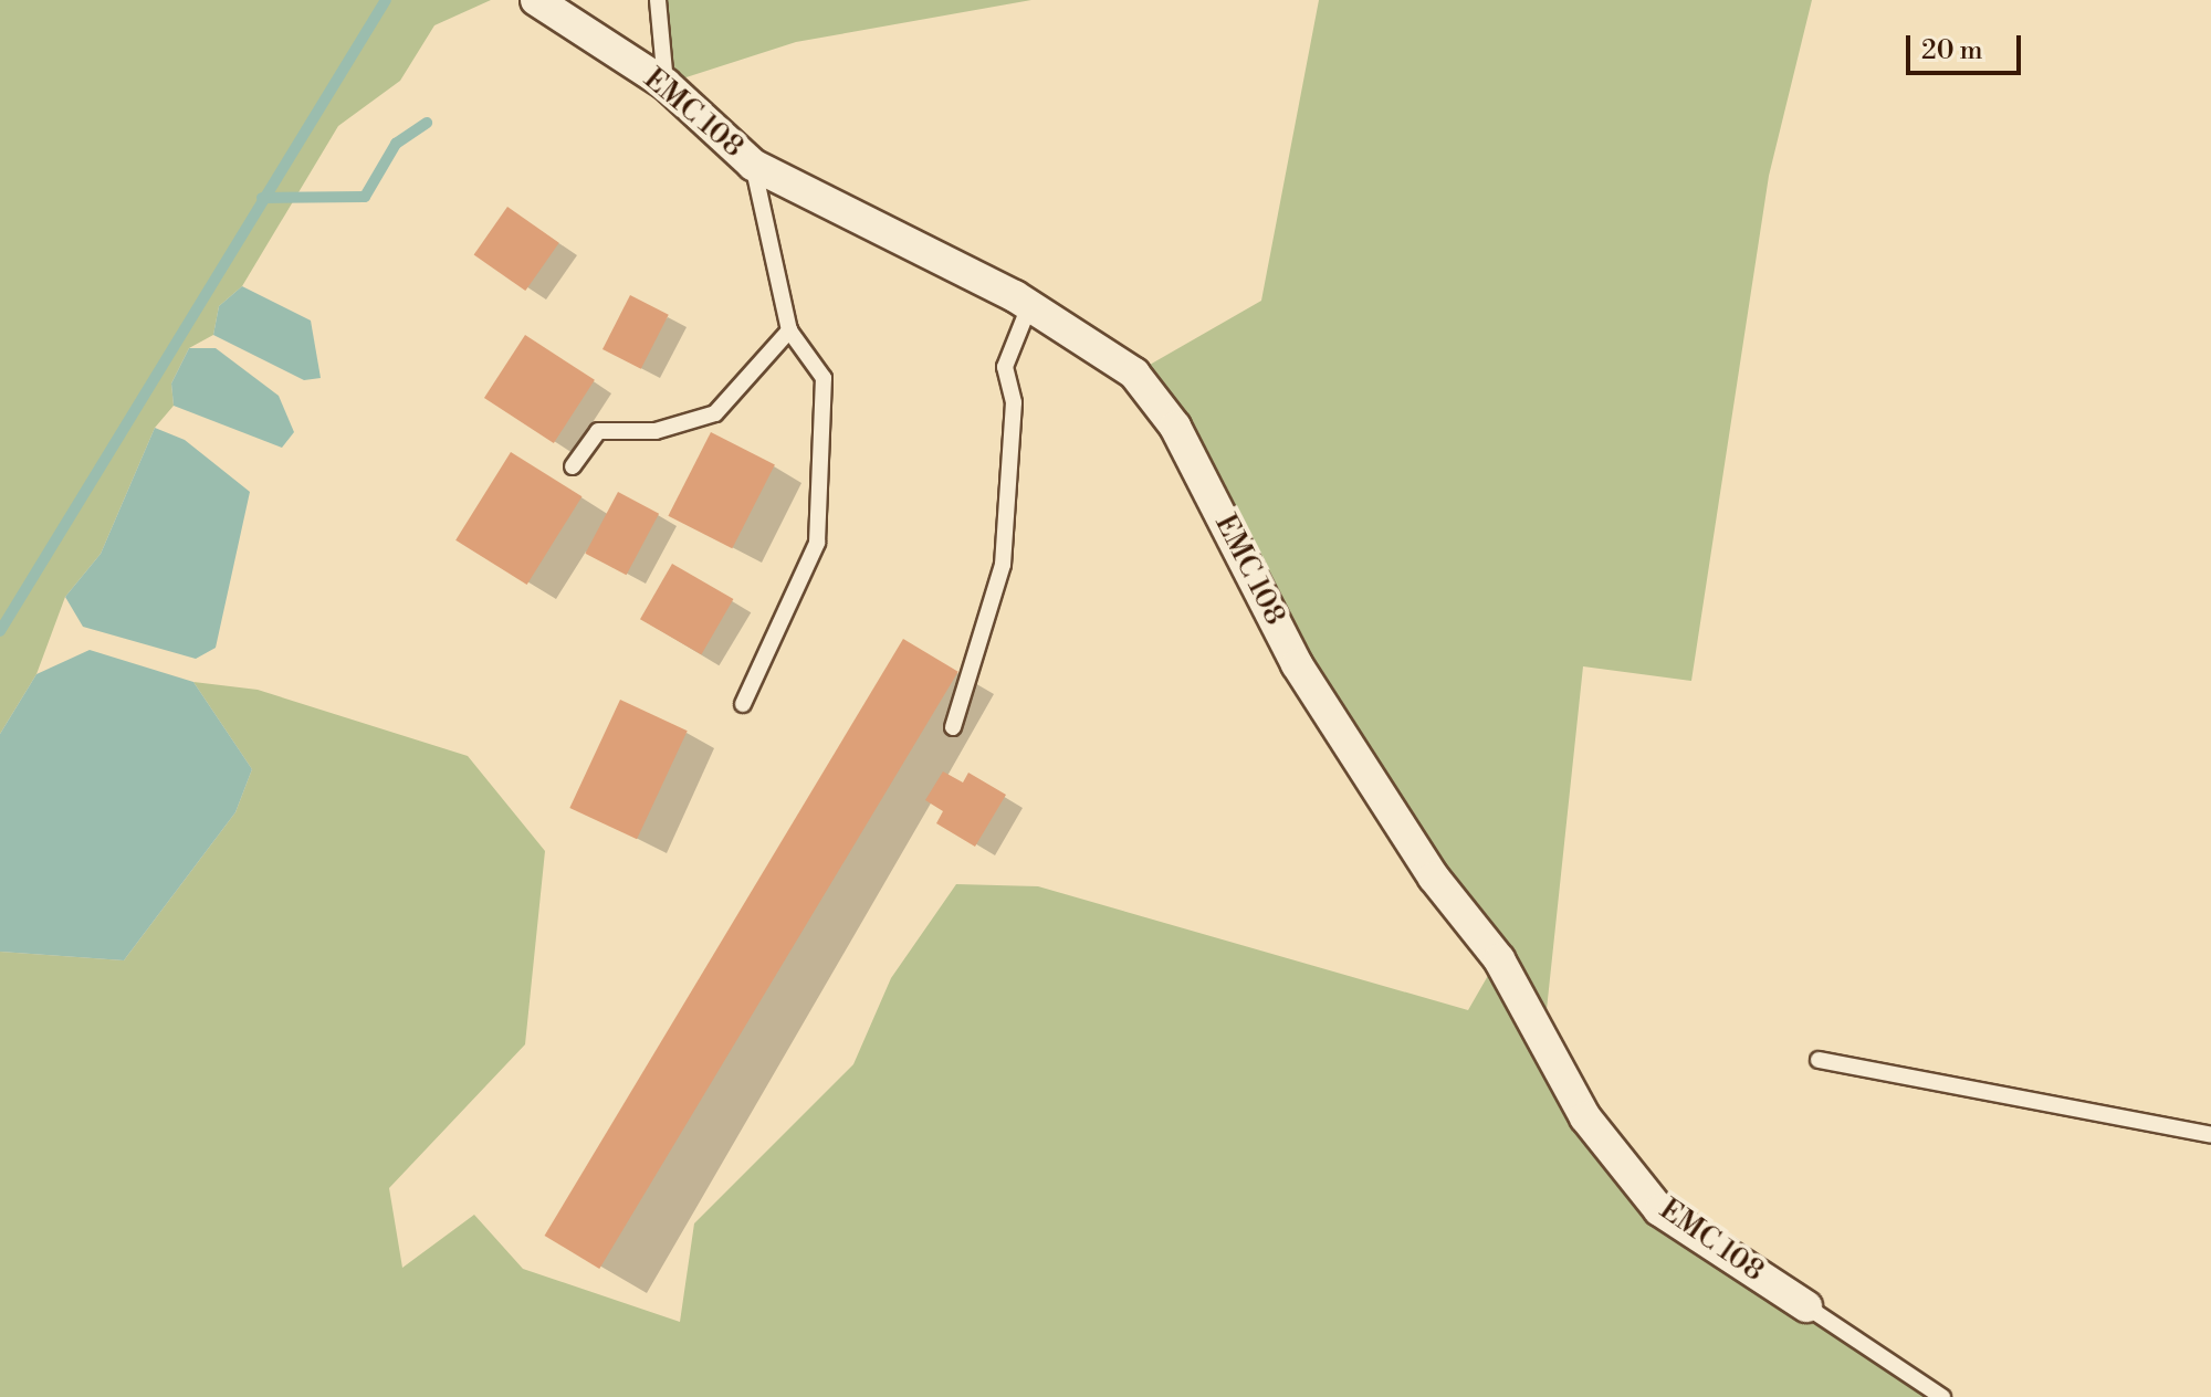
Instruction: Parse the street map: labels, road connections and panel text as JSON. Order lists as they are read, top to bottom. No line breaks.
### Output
{"streets":{"street":["EMC 108"]},"scale_bar":"20 m"}
